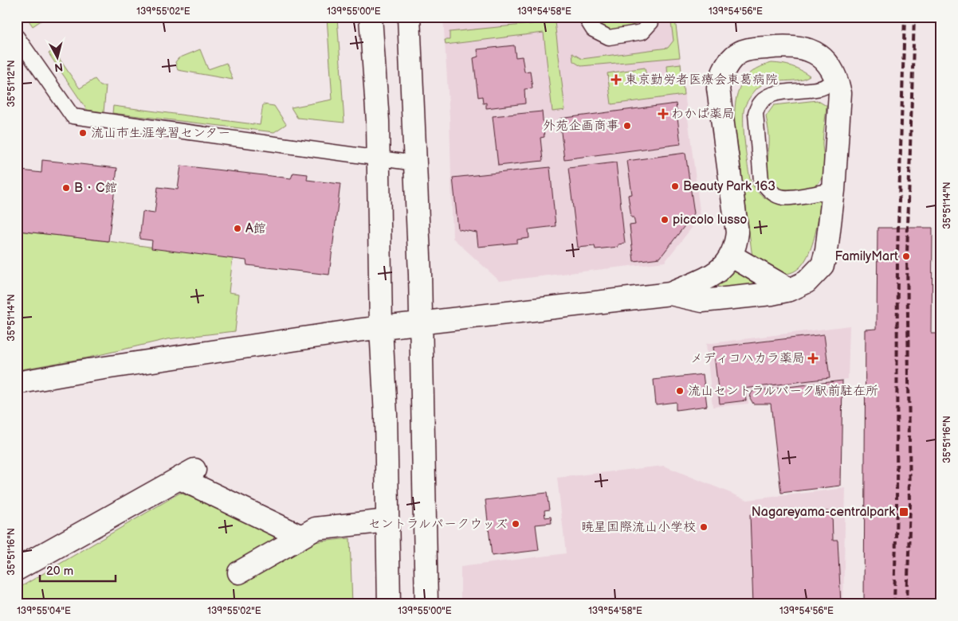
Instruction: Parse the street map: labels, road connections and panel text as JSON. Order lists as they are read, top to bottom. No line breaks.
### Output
{"places":{"health":["東京勤労者医療会東葛病院","わかば薬局","メディコハカラ薬局"],"other":["外苑企画商事","流山市生涯学習センター","Beauty Park 163","B・C館","piccolo lusso","A館","FamilyMart","流山セントラルパーク駅前駐在所","セントラルパークウッズ","暁星国際流山小学校"],"transit":["Nagareyama-centralpark"]},"scale_bar":"20 m","north":"bottom","coordinates":["139°55'02\"E","139°55'00\"E","139°54'58\"E","139°54'56\"E","35°51'12\"N","35°51'14\"N","35°51'16\"N","139°55'04\"E"]}
